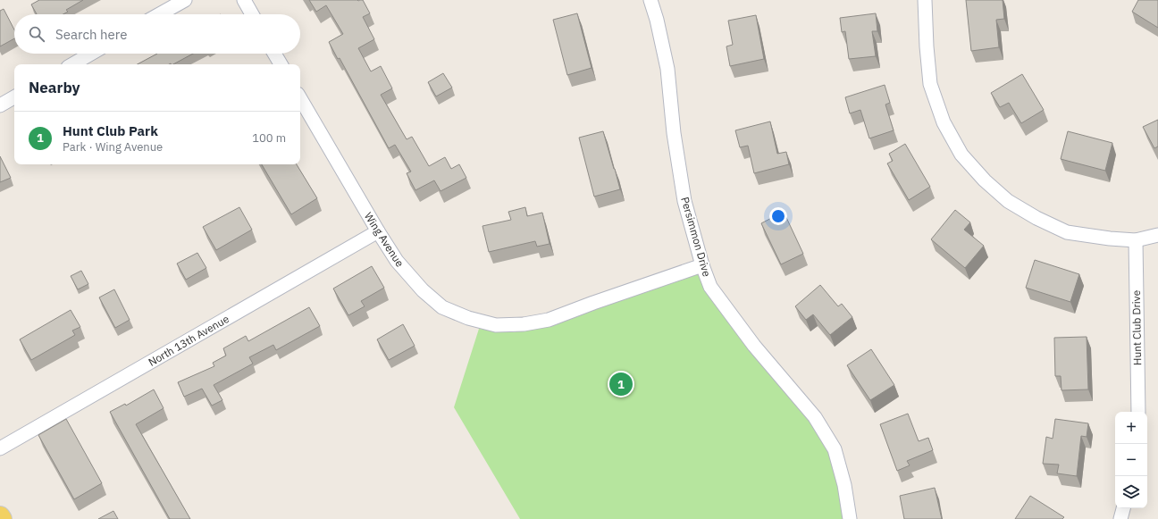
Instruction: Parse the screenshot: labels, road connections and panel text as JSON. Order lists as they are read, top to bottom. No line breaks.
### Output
{"streets":{"street":["Persimmon Drive","Wing Avenue","Hunt Club Drive","North 13th Avenue"]},"crossings":[["Persimmon Drive","Wing Avenue"],["Wing Avenue","North 13th Avenue"]],"page":{"search":"Search here","heading":"Nearby","list":[{"mark":"1","name":"Hunt Club Park","note":"Park · Wing Avenue","value":"100 m"}],"pins":"1","map_buttons":["+","−"]}}
